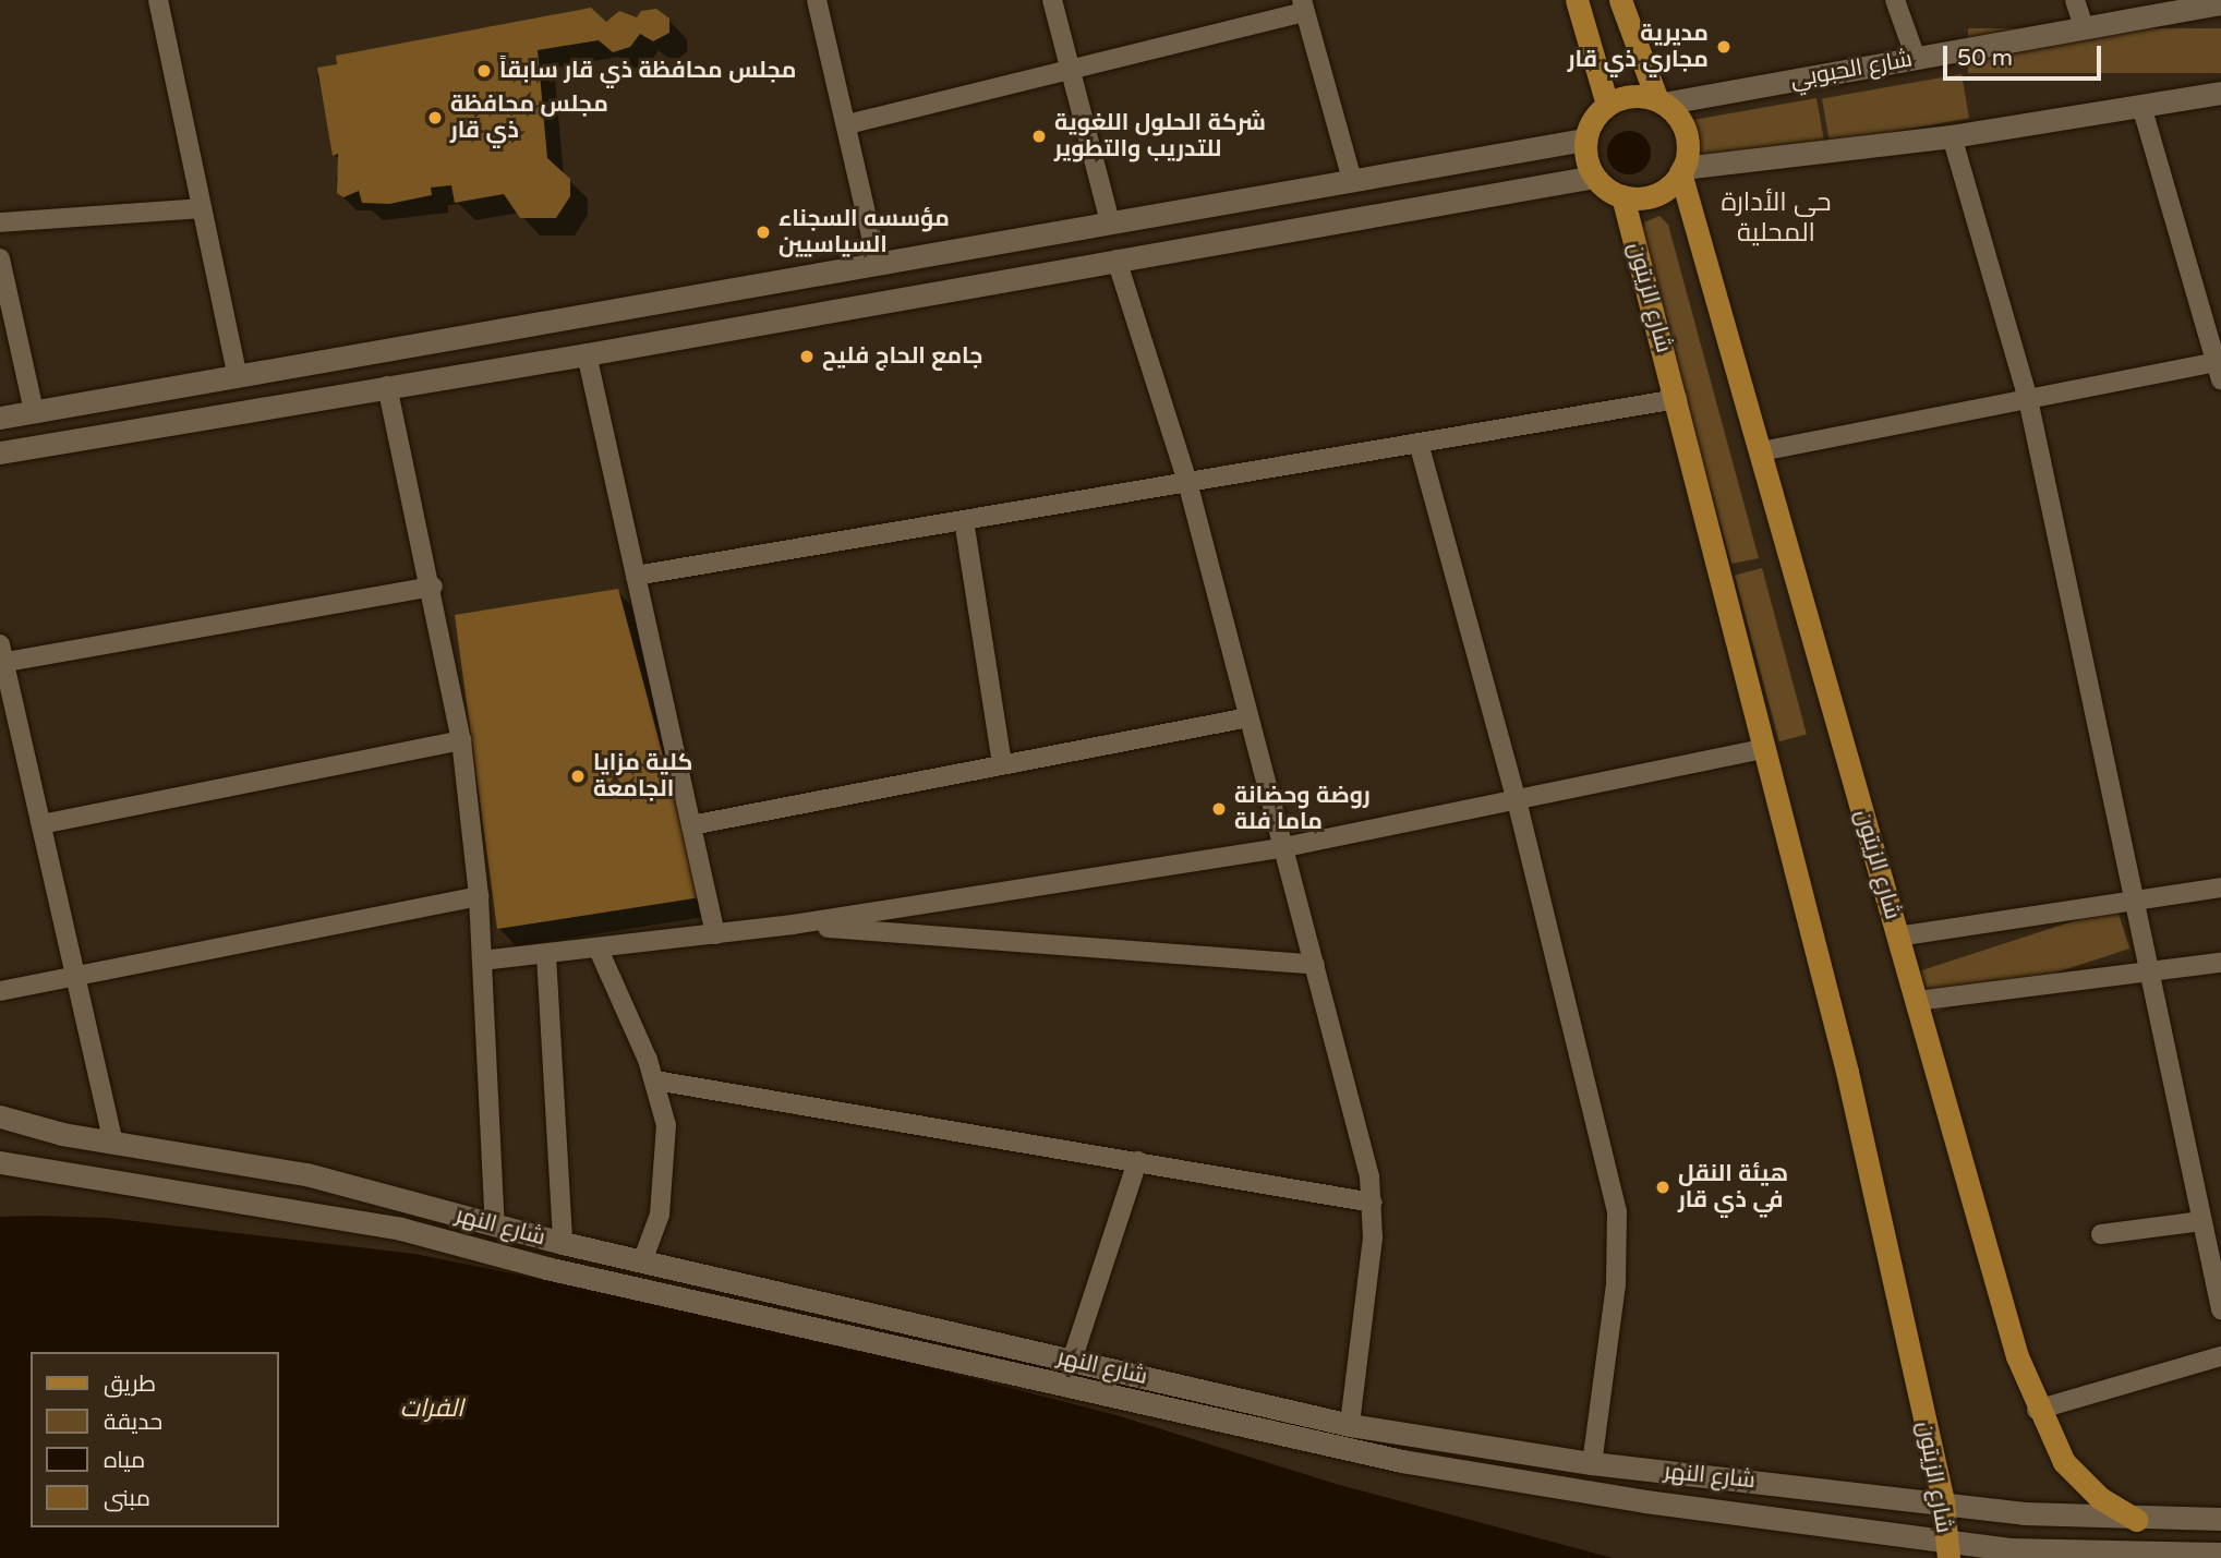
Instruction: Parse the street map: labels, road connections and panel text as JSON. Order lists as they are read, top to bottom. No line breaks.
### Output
{"streets":{"main road":["شارع الحبوبي","شارع الزيتون","شارع النهر"]},"crossings":[["شارع الحبوبي","شارع الزيتون"],["شارع الزيتون","شارع النهر"]],"districts":["حي الأدارة المحلية"],"water":["الفرات"],"places":["مديرية مجاري ذي قار","مجلس محافظة ذي قار سابقاً","مجلس محافظة ذي قار","شركة الحلول اللغوية للتدريب والتطوير","مؤسسه السجناء السياسيين","جامع الحاج فليح","كلية مزايا الجامعة","روضة وحضانة ماما فلة","هيئة النقل في ذي قار"],"legend":["طريق","حديقة","مياه","مبنى"],"scale_bar":"50 m"}
